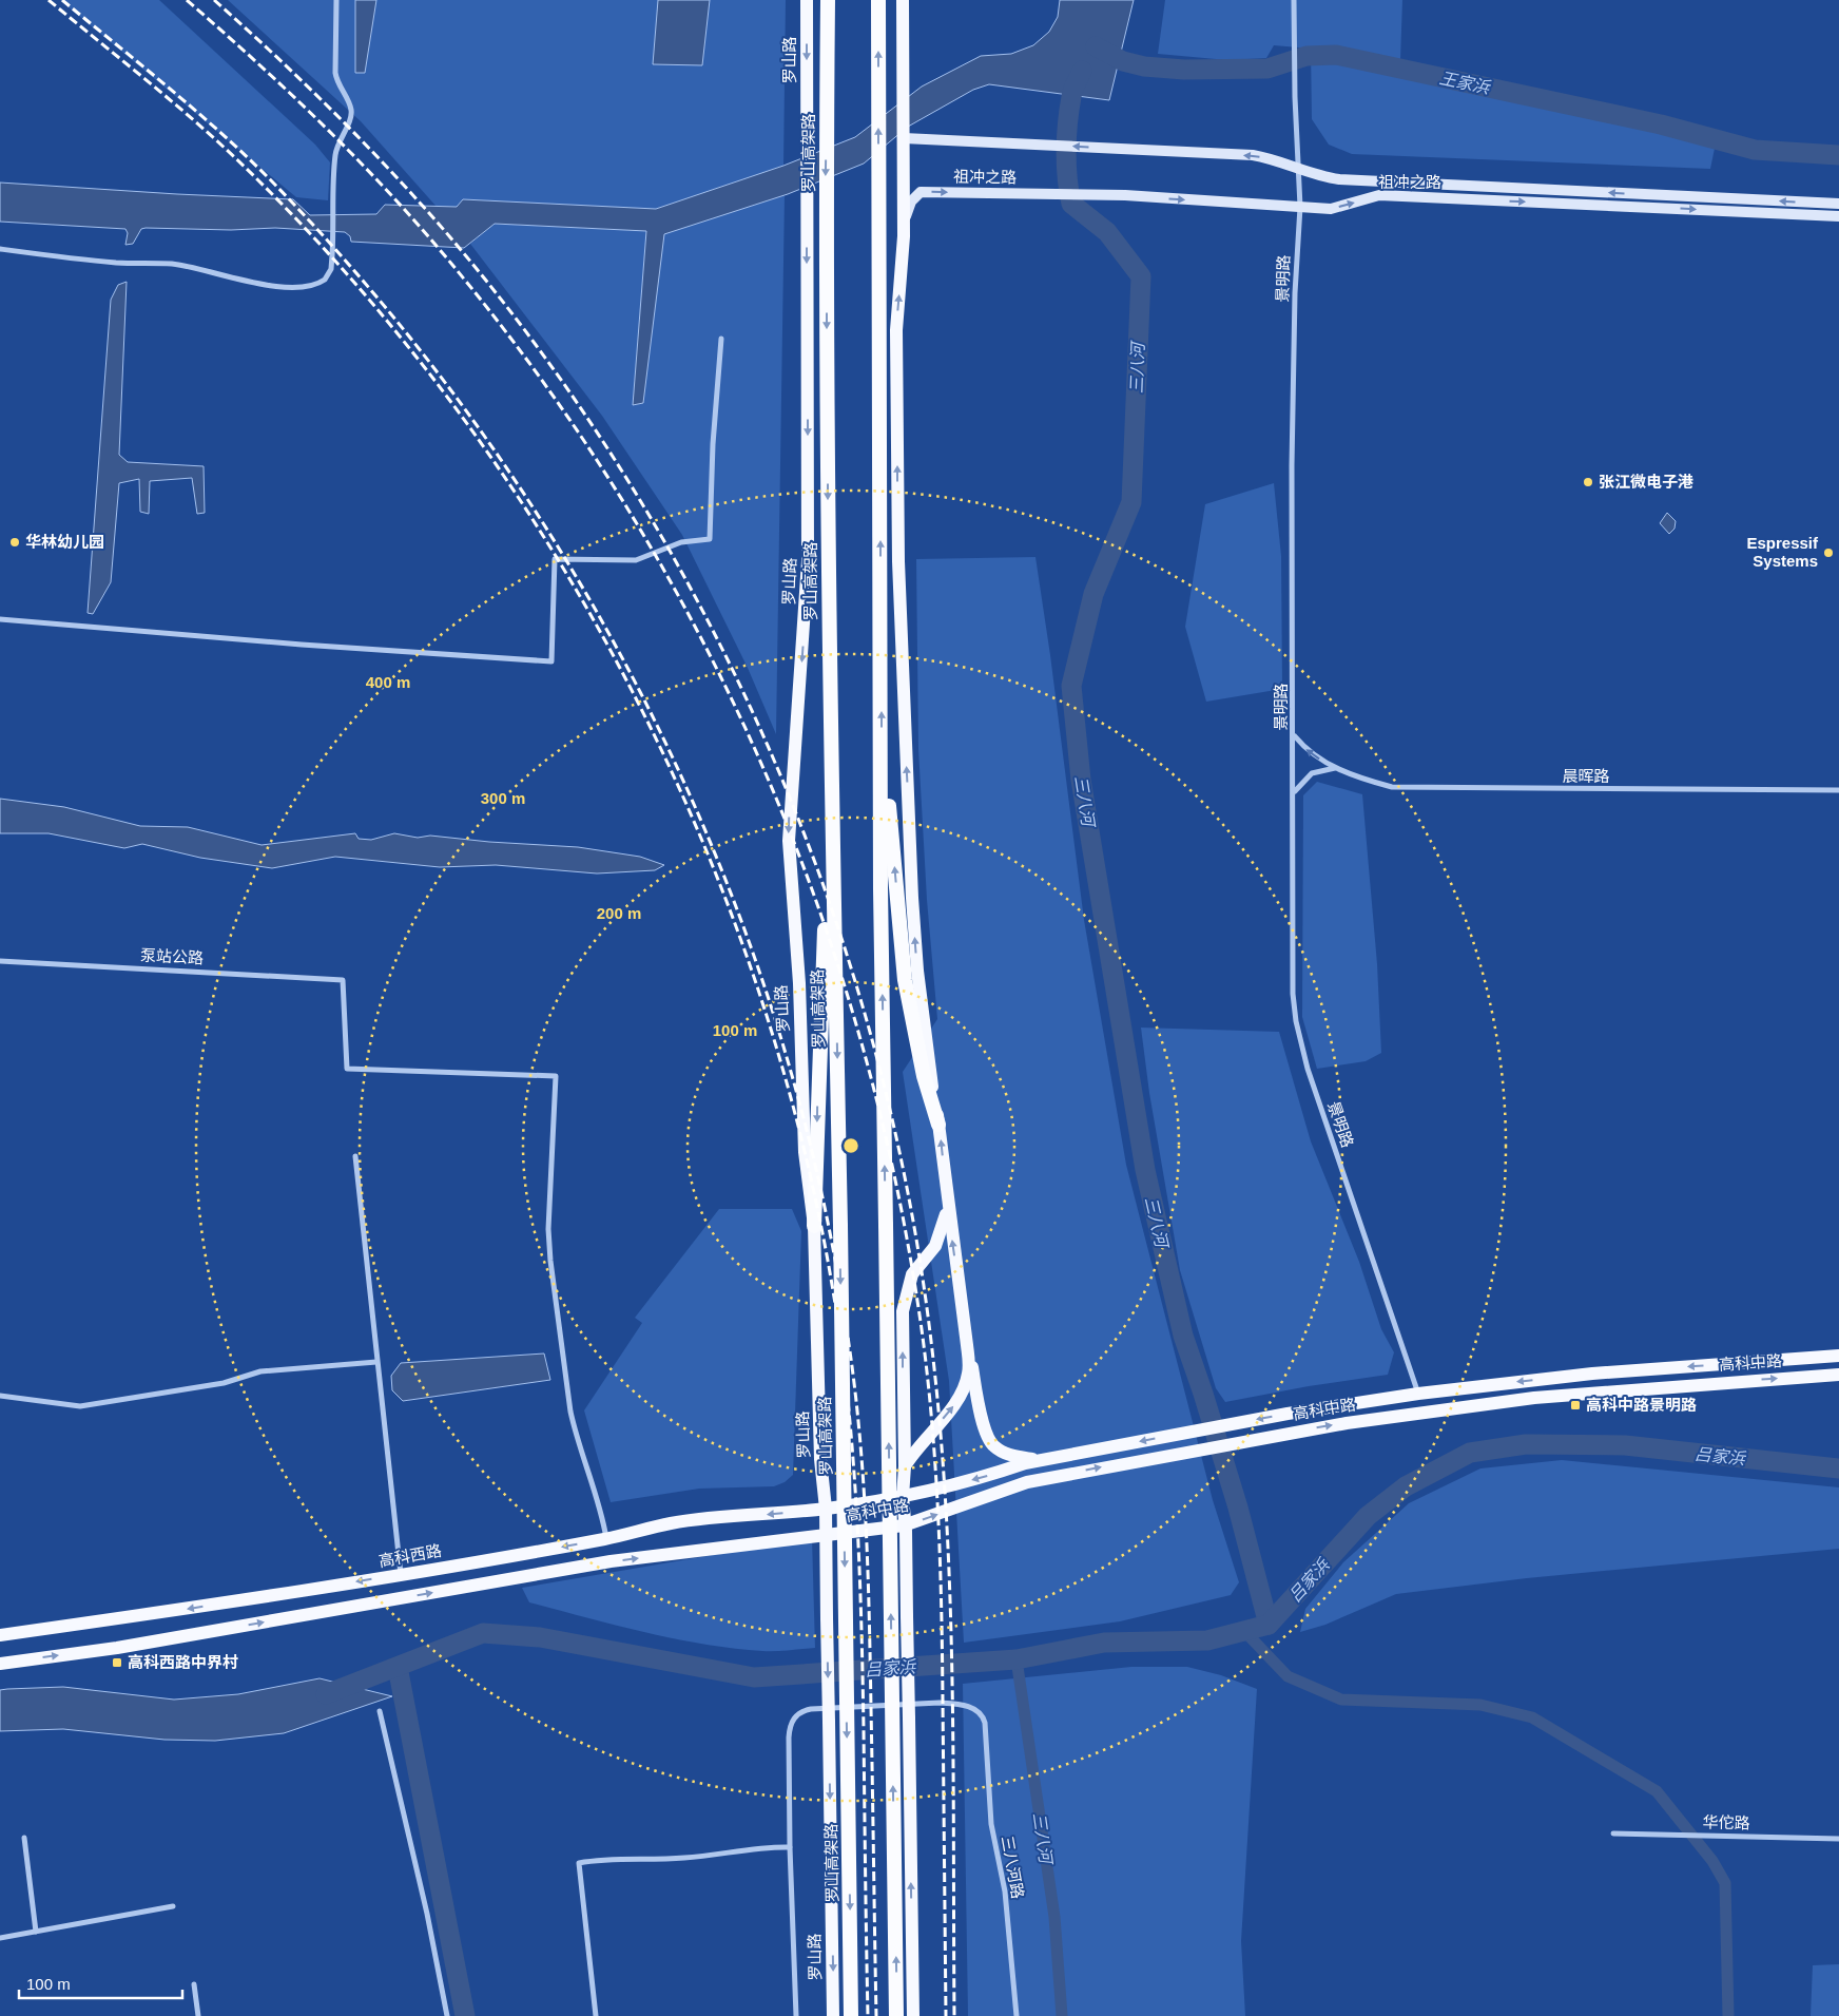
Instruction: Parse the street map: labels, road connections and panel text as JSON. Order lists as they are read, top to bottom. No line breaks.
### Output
{"streets":{"highway":["罗山高架路"],"main road":["罗山路","祖冲之路","高科中路","高科西路"],"street":["景明路","晨晖路","泵站公路","华佗路","三八河路"]},"crossings":[["罗山路","高科中路"],["罗山路","高科西路"],["祖冲之路","景明路"],["景明路","晨晖路"],["景明路","高科中路"],["泵站公路","高科西路"],["高科中路","高科西路"]],"water":["王家浜","三八河","吕家浜"],"places":{"other":["张江微电子港","华林幼儿园","Espressif Systems"],"transit":["高科中路景明路","高科西路中界村"]},"scale_bar":"100 m","rings":["400 m","300 m","200 m","100 m"]}
